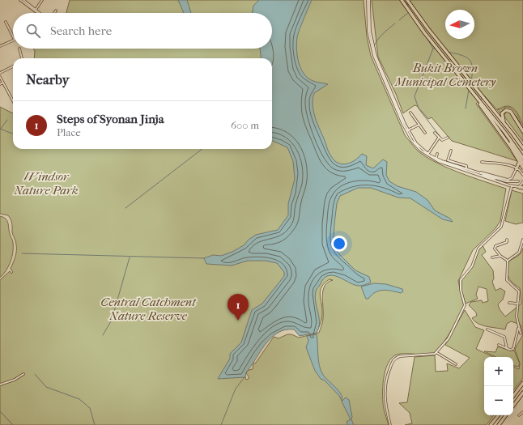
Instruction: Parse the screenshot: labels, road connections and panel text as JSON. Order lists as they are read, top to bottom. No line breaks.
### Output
{"parks":["Bukit Brown Municipal Cemetery","Windsor Nature Park","Central Catchment Nature Reserve"],"north":"left","page":{"search":"Search here","heading":"Nearby","list":[{"mark":"1","name":"Steps of Syonan Jinja","note":"Place","value":"600 m"}],"pins":"1","map_buttons":["+","−"]}}
